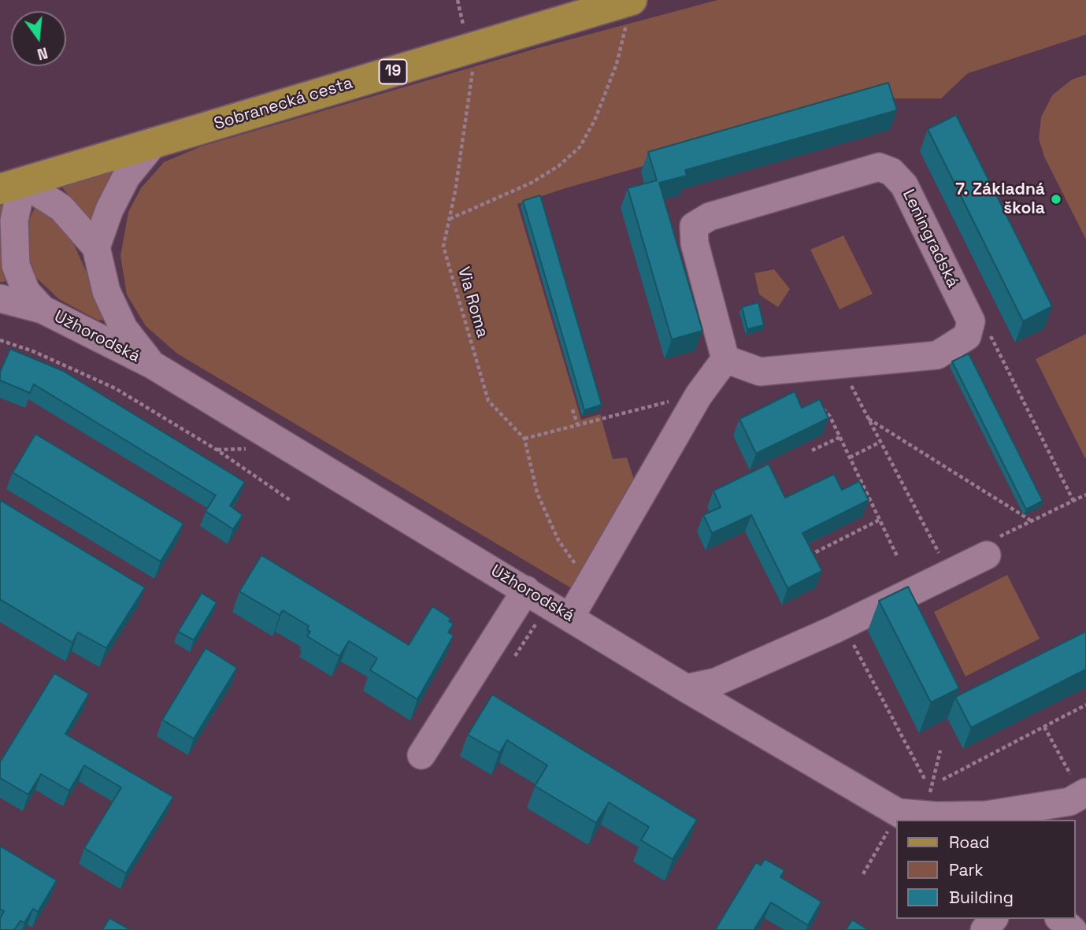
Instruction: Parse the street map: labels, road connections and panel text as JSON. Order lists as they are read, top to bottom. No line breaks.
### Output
{"streets":{"main road":["19","Sobranecká cesta"],"street":["Leningradská","Užhorodská"],"path":["Via Roma"]},"crossings":[["Sobranecká cesta","Via Roma"],["Sobranecká cesta","Užhorodská"]],"places":["7. Základná škola"],"legend":["Road","Park","Building"],"north":"bottom"}
